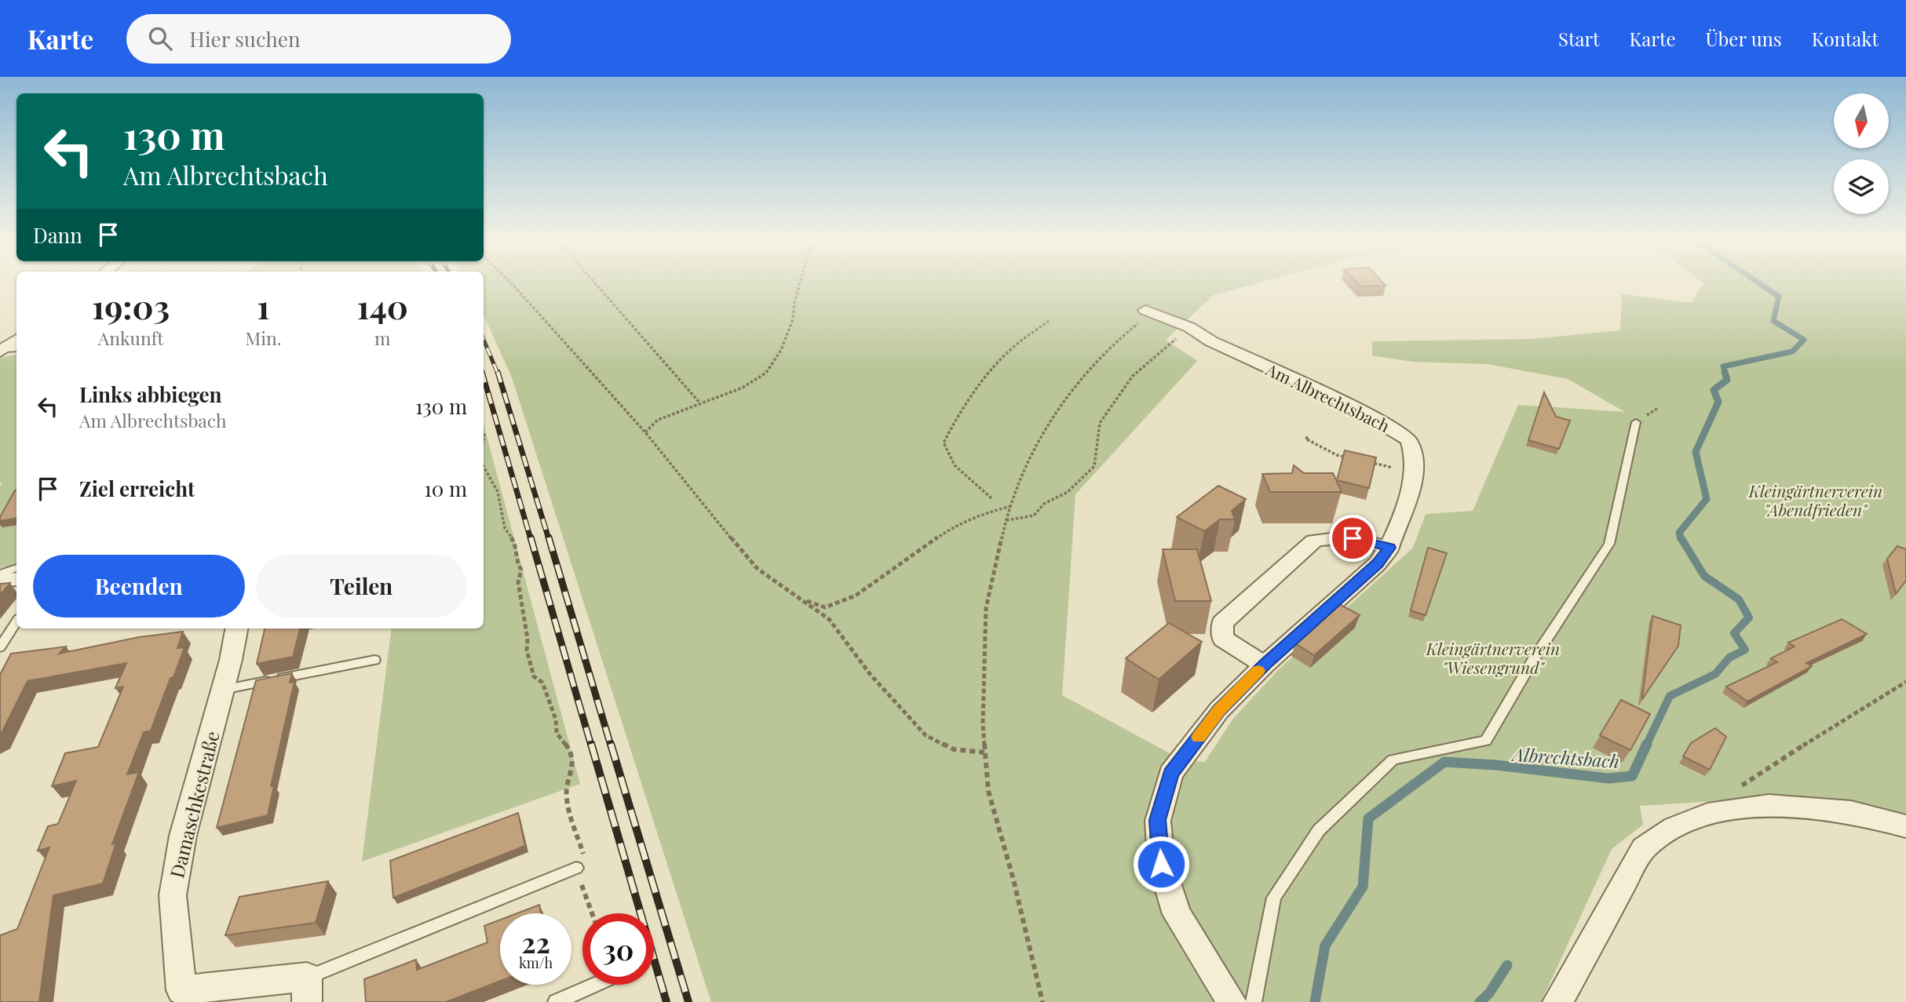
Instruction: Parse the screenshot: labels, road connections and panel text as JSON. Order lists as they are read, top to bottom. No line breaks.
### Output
{"streets":{"street":["Am Albrechtsbach","Damaschkestraße"]},"water":["Albrechtsbach"],"parks":["Kleingärtnerverein \"Abendfrieden\"","Kleingärtnerverein \"Wiesengrund\""],"north":"bottom","page":{"header":"Karte","search":"Hier suchen","nav":["Start","Karte","Über uns","Kontakt"],"turn":["130 m","Am Albrechtsbach"],"then":"Dann","eta":["19:03","Ankunft","1","Min.","140","m"],"list":[{"name":"Links abbiegen","note":"Am Albrechtsbach","value":"130 m"},{"name":"Ziel erreicht","value":"10 m"}],"buttons":["Beenden","Teilen"],"speed":"22 km/h","limit":"30"}}
